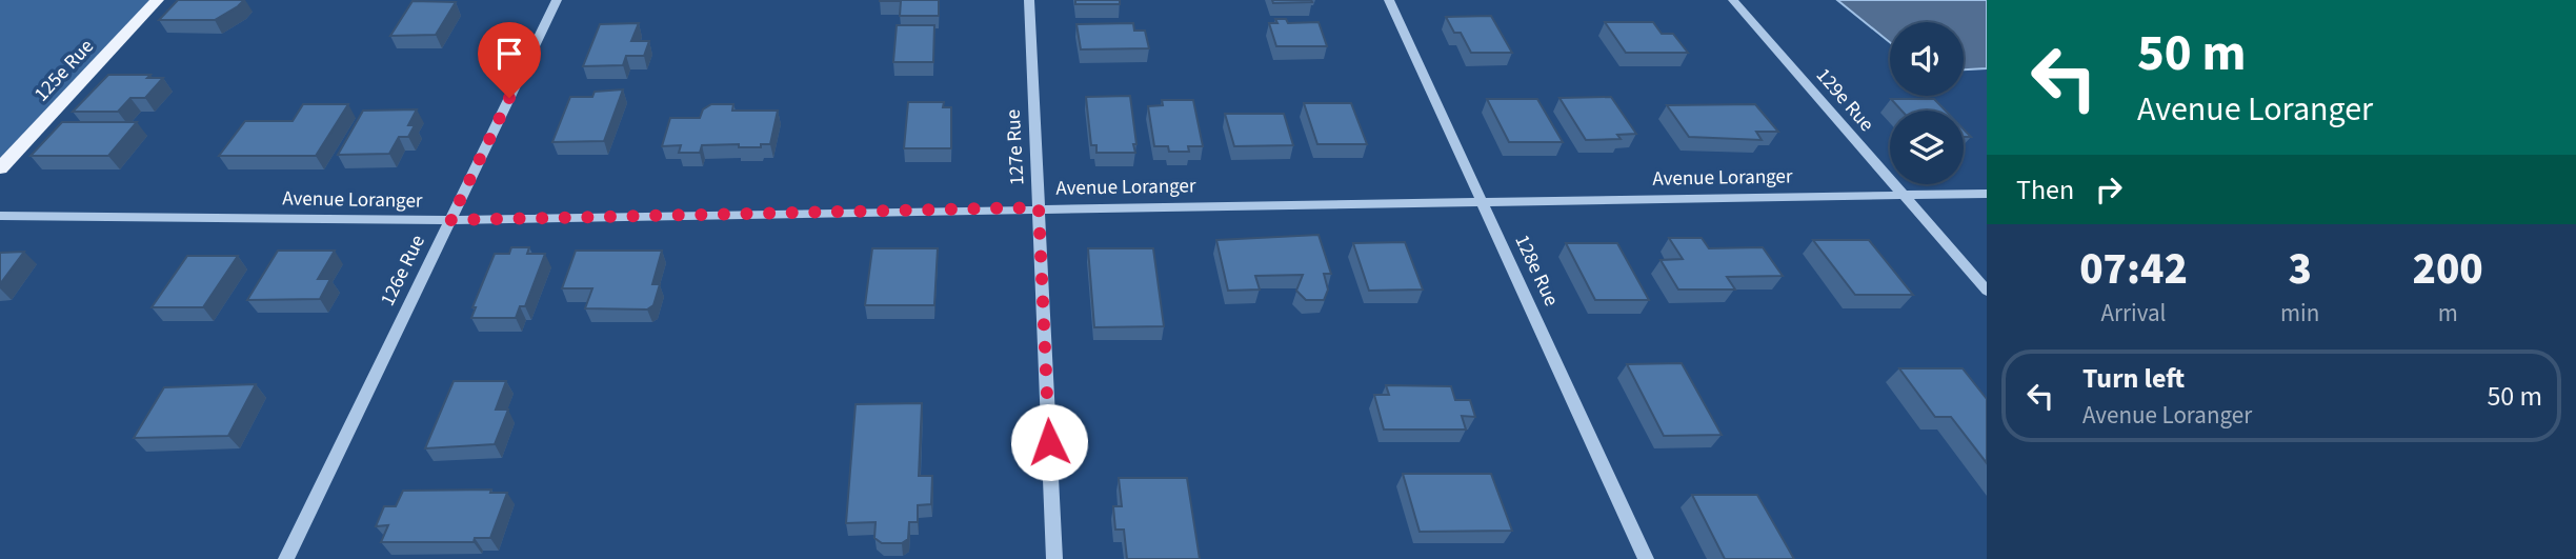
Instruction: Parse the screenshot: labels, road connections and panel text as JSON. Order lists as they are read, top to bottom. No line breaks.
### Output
{"streets":{"main road":["125e Rue"],"street":["129e Rue","127e Rue","Avenue Loranger","126e Rue","128e Rue"]},"crossings":[["129e Rue","Avenue Loranger"],["127e Rue","Avenue Loranger"],["Avenue Loranger","126e Rue"],["Avenue Loranger","128e Rue"]],"page":{"turn":["50 m","Avenue Loranger"],"then":"Then","eta":["07:42","Arrival","3","min","200","m"],"list":[{"name":"Turn left","note":"Avenue Loranger","value":"50 m"}]}}
